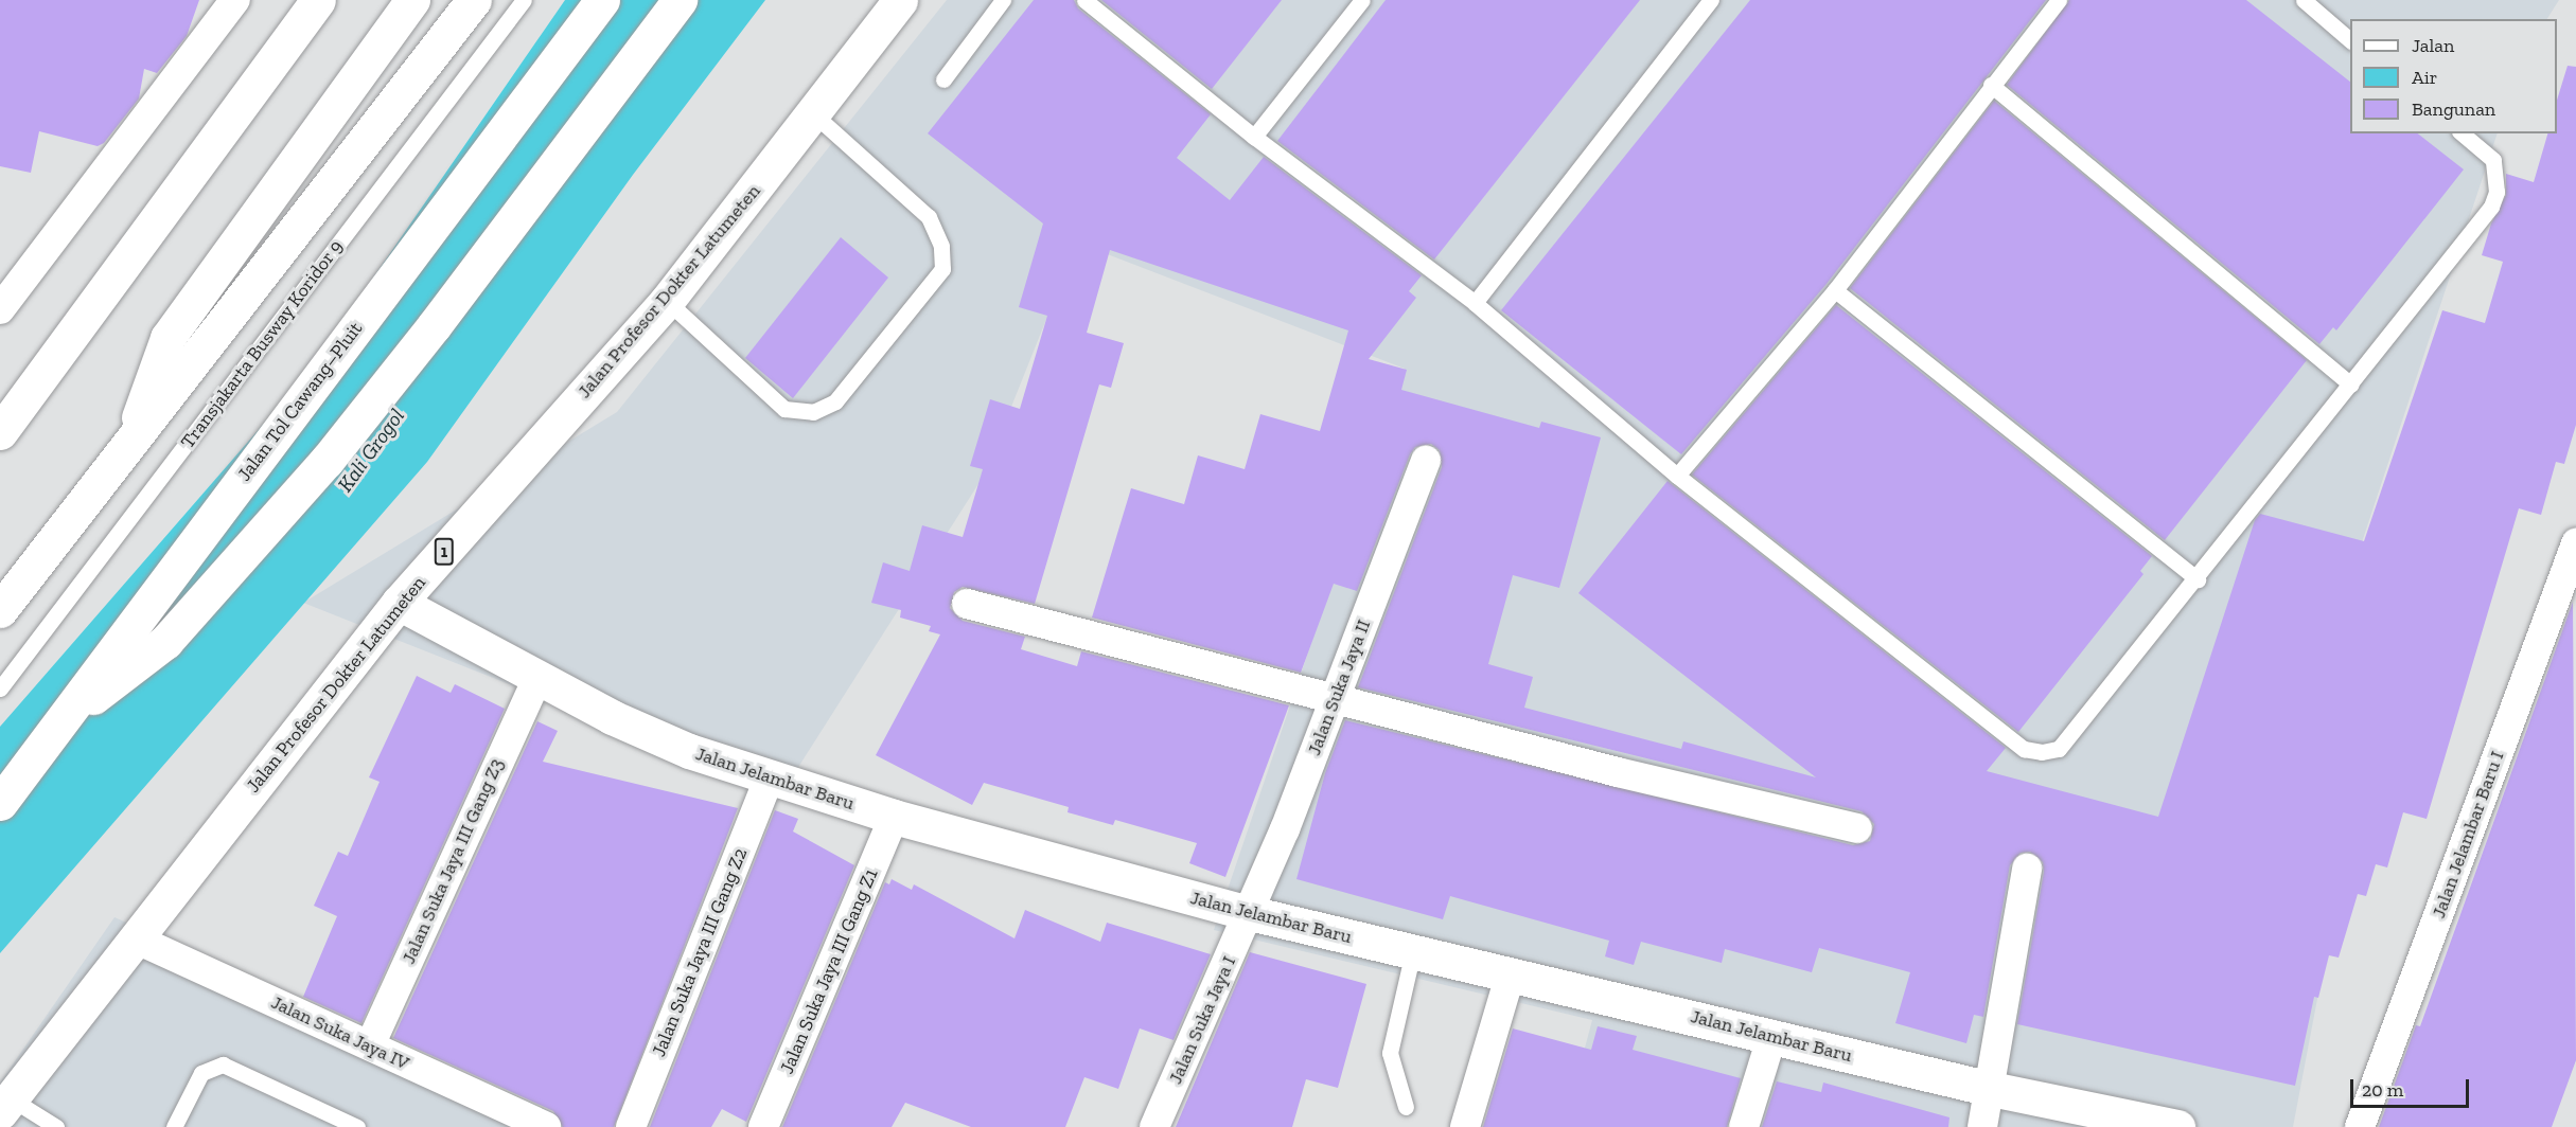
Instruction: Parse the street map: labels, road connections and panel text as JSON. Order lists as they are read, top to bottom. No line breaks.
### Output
{"streets":{"main road":["Jalan Profesor Dokter Latumeten","Jalan Tol Cawang–Pluit","1","Jalan Jelambar Baru"],"street":["Jalan Suka Jaya II","Jalan Jelambar Baru I","Jalan Suka Jaya III Gang Z3","Jalan Suka Jaya III Gang Z2","Jalan Suka Jaya III Gang Z1","Jalan Suka Jaya I","Jalan Suka Jaya IV"],"lane":["Transjakarta Busway Koridor 9"]},"crossings":[["Jalan Profesor Dokter Latumeten","Jalan Jelambar Baru"],["Jalan Profesor Dokter Latumeten","Jalan Suka Jaya IV"],["Jalan Suka Jaya II","Jalan Jelambar Baru"],["Jalan Suka Jaya II","Jalan Suka Jaya I"],["Jalan Jelambar Baru","Jalan Suka Jaya III Gang Z3"],["Jalan Jelambar Baru","Jalan Suka Jaya III Gang Z2"],["Jalan Jelambar Baru","Jalan Suka Jaya III Gang Z1"],["Jalan Jelambar Baru","Jalan Suka Jaya I"],["Jalan Suka Jaya III Gang Z3","Jalan Suka Jaya IV"]],"water":["Kali Grogol"],"legend":["Jalan","Air","Bangunan"],"scale_bar":"20 m"}
